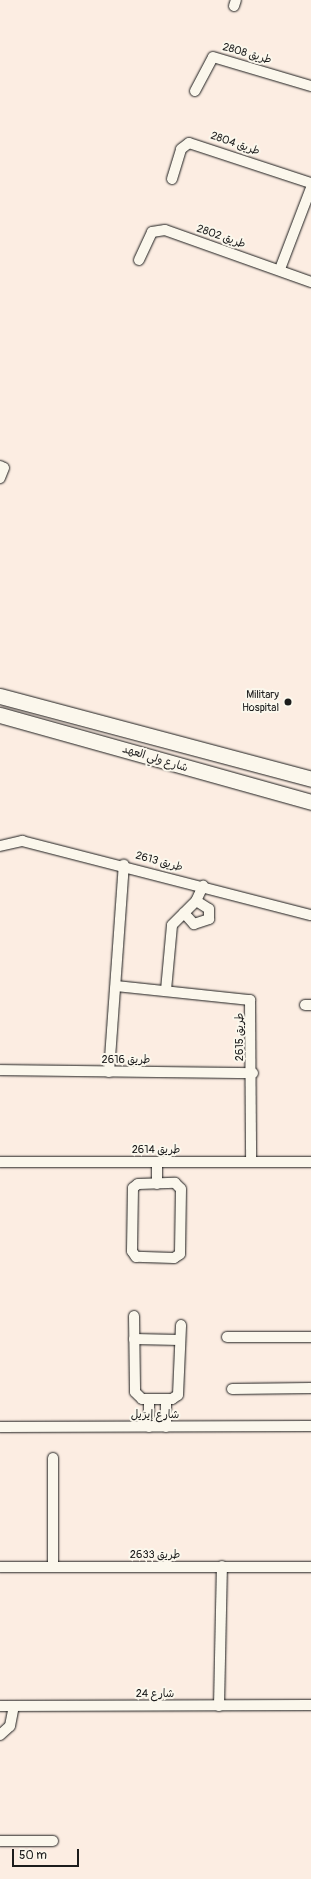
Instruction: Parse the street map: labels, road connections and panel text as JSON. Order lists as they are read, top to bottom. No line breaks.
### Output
{"streets":{"main road":["شارع ولي العهد"],"street":["طريق 2808","طريق 2804","طريق 2802","طريق 2613","طريق 2615","طريق 2616","طريق 2614","شارع إيزيل","طريق 2633","شارع 24"]},"crossings":[["طريق 2615","طريق 2616"],["طريق 2615","طريق 2614"]],"places":["Military Hospital"],"scale_bar":"50 m"}
